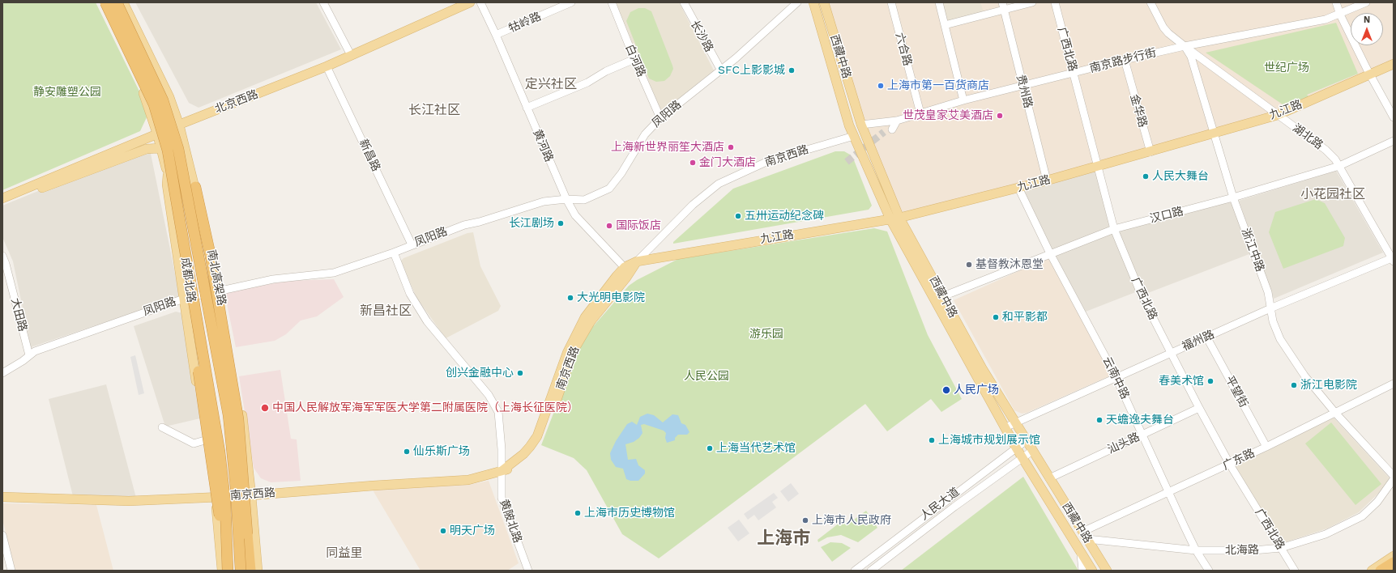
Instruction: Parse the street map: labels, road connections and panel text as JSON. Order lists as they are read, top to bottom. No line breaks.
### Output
{"streets":{"highway":["南北高架路"],"main road":["西藏中路","北京西路","九江路","南京西路","成都北路"],"street":["牯岭路","长沙路","六合路","广西北路","白河路","南京路步行街","贵州路","金华路","凤阳路","湖北路","黄河路","新昌路","汉口路","浙江中路","大田路","福州路","云南中路","平望街","汕头路","广东路","人民大道","黄陂北路","北海路"]},"crossings":[["牯岭路","黄河路"],["长沙路","凤阳路"],["六合路","南京路步行街"],["广西北路","南京路步行街"],["广西北路","九江路"],["广西北路","汉口路"],["广西北路","福州路"],["广西北路","汕头路"],["广西北路","广东路"],["广西北路","北海路"],["西藏中路","南京路步行街"],["西藏中路","九江路"],["西藏中路","南京西路"],["西藏中路","汉口路"],["西藏中路","福州路"],["西藏中路","汕头路"],["西藏中路","广东路"],["西藏中路","人民大道"],["西藏中路","北海路"],["白河路","凤阳路"],["南京路步行街","贵州路"],["南京路步行街","金华路"],["南京路步行街","湖北路"],["南京路步行街","浙江中路"],["贵州路","九江路"],["北京西路","新昌路"],["九江路","金华路"],["九江路","湖北路"],["九江路","黄河路"],["九江路","南京西路"],["九江路","浙江中路"],["九江路","云南中路"],["凤阳路","黄河路"],["凤阳路","新昌路"],["凤阳路","成都北路"],["凤阳路","大田路"],["凤阳路","黄陂北路"],["湖北路","汉口路"],["湖北路","浙江中路"],["湖北路","福州路"],["黄河路","南京西路"],["南京西路","南北高架路"],["南京西路","成都北路"],["南京西路","黄陂北路"],["汉口路","浙江中路"],["汉口路","云南中路"],["浙江中路","福州路"],["浙江中路","广东路"],["南北高架路","成都北路"],["福州路","云南中路"],["福州路","平望街"],["云南中路","汕头路"],["云南中路","广东路"],["云南中路","北海路"],["平望街","广东路"],["广东路","北海路"]],"districts":["定兴社区","长江社区","小花园社区","新昌社区","上海市","同益里"],"parks":["世纪广场","静安雕塑公园","游乐园","人民公园"],"places":["SFC上影影城","上海市第一百货商店","世茂皇家艾美酒店","上海新世界丽笙大酒店","金门大酒店","人民大舞台","五卅运动纪念碑","长江剧场","国际饭店","基督教沐恩堂","大光明电影院","和平影都","创兴金融中心","春美术馆","浙江电影院","人民广场","中国人民解放军海军军医大学第二附属医院（上海长征医院）","天蟾逸夫舞台","上海城市规划展示馆","上海当代艺术馆","仙乐斯广场","上海市历史博物馆","上海市人民政府","明天广场"],"north":"top"}
